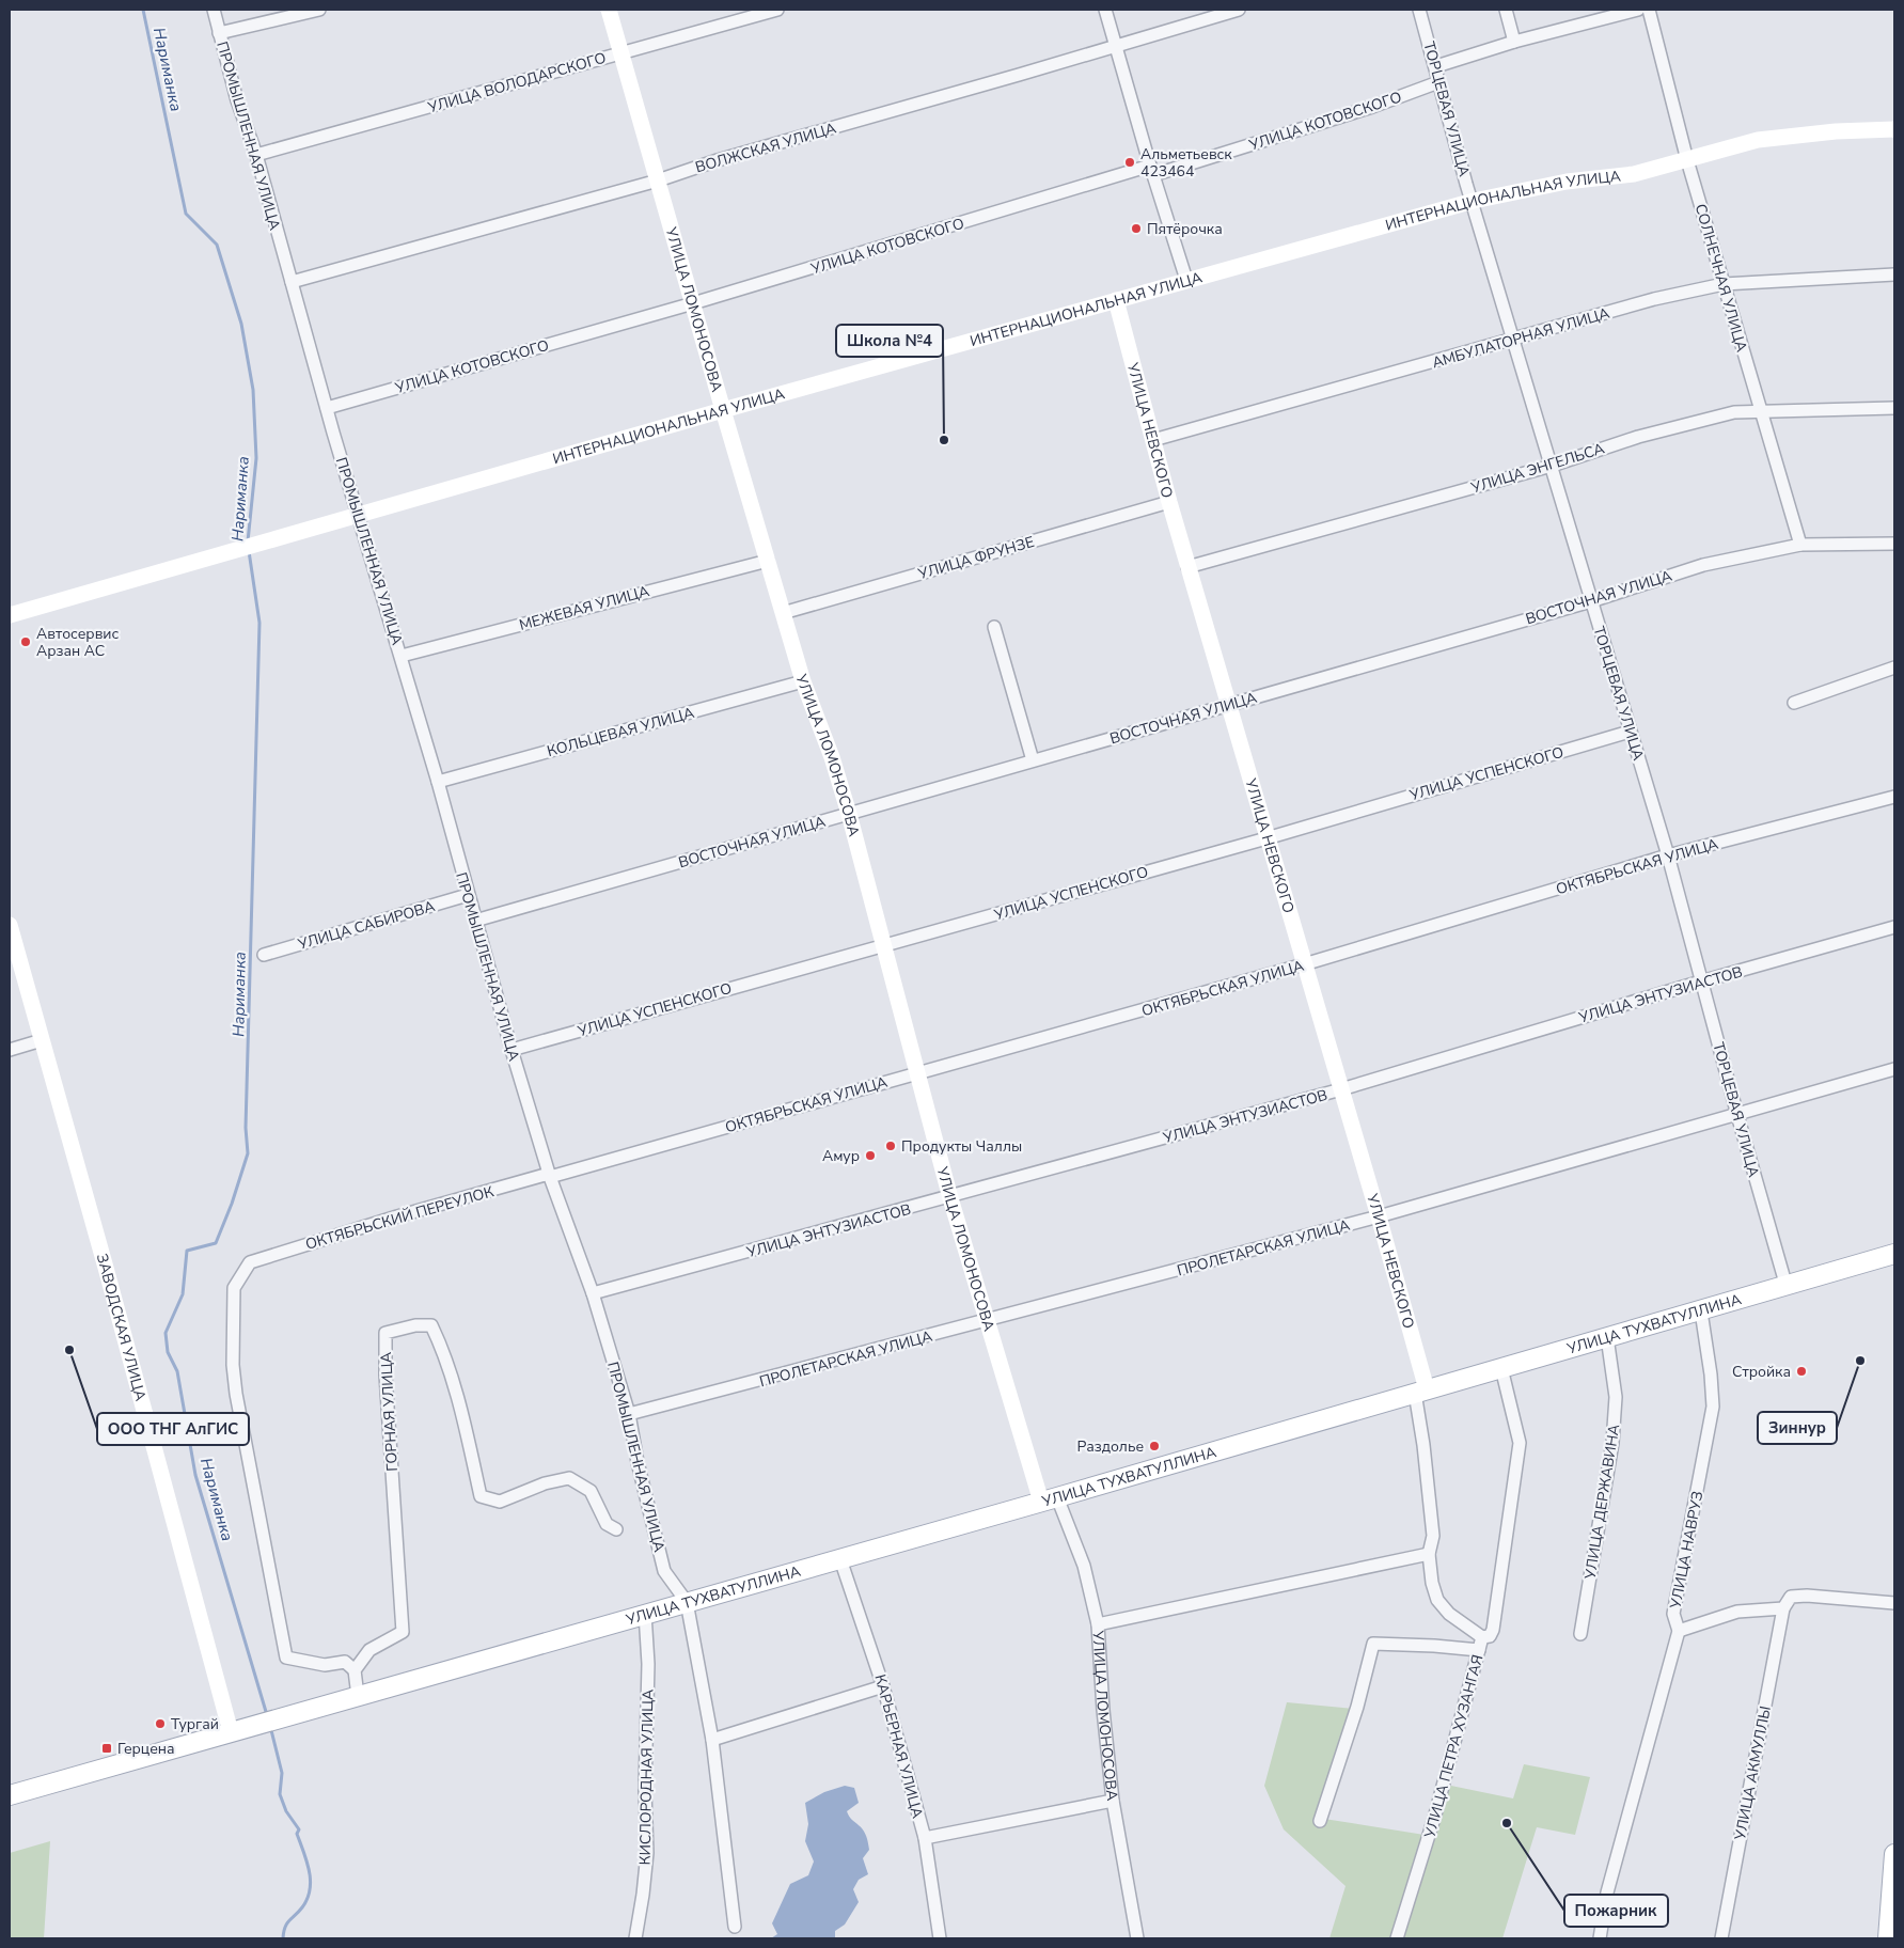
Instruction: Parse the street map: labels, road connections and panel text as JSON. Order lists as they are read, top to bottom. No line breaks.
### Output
{"streets":{"main road":["УЛИЦА ТУХВАТУЛЛИНА"],"street":["УЛИЦА ВОЛОДАРСКОГО","ТОРЦЕВАЯ УЛИЦА","УЛИЦА КОТОВСКОГО","ПРОМЫШЛЕННАЯ УЛИЦА","ВОЛЖСКАЯ УЛИЦА","ИНТЕРНАЦИОНАЛЬНАЯ УЛИЦА","СОЛНЕЧНАЯ УЛИЦА","УЛИЦА ЛОМОНОСОВА","АМБУЛАТОРНАЯ УЛИЦА","УЛИЦА НЕВСКОГО","УЛИЦА ЭНГЕЛЬСА","УЛИЦА ФРУНЗЕ","ВОСТОЧНАЯ УЛИЦА","МЕЖЕВАЯ УЛИЦА","КОЛЬЦЕВАЯ УЛИЦА","УЛИЦА УСПЕНСКОГО","ОКТЯБРЬСКАЯ УЛИЦА","УЛИЦА САБИРОВА","УЛИЦА ЭНТУЗИАСТОВ","ОКТЯБРЬСКИЙ ПЕРЕУЛОК","ПРОЛЕТАРСКАЯ УЛИЦА","ЗАВОДСКАЯ УЛИЦА","ГОРНАЯ УЛИЦА","УЛИЦА ДЕРЖАВИНА","УЛИЦА НАВРУЗ","КАРЬЕРНАЯ УЛИЦА","УЛИЦА ПЕТРА ХУЗАНГАЯ","УЛИЦА АКМУЛЛЫ","КИСЛОРОДНАЯ УЛИЦА"]},"crossings":[["УЛИЦА ВОЛОДАРСКОГО","ПРОМЫШЛЕННАЯ УЛИЦА"],["УЛИЦА ВОЛОДАРСКОГО","УЛИЦА ЛОМОНОСОВА"],["ТОРЦЕВАЯ УЛИЦА","УЛИЦА КОТОВСКОГО"],["ТОРЦЕВАЯ УЛИЦА","ИНТЕРНАЦИОНАЛЬНАЯ УЛИЦА"],["ТОРЦЕВАЯ УЛИЦА","АМБУЛАТОРНАЯ УЛИЦА"],["ТОРЦЕВАЯ УЛИЦА","УЛИЦА ЭНГЕЛЬСА"],["ТОРЦЕВАЯ УЛИЦА","ВОСТОЧНАЯ УЛИЦА"],["ТОРЦЕВАЯ УЛИЦА","УЛИЦА УСПЕНСКОГО"],["ТОРЦЕВАЯ УЛИЦА","ОКТЯБРЬСКАЯ УЛИЦА"],["ТОРЦЕВАЯ УЛИЦА","УЛИЦА ЭНТУЗИАСТОВ"],["ТОРЦЕВАЯ УЛИЦА","ПРОЛЕТАРСКАЯ УЛИЦА"],["ТОРЦЕВАЯ УЛИЦА","УЛИЦА ТУХВАТУЛЛИНА"],["УЛИЦА КОТОВСКОГО","ПРОМЫШЛЕННАЯ УЛИЦА"],["УЛИЦА КОТОВСКОГО","УЛИЦА ЛОМОНОСОВА"],["ПРОМЫШЛЕННАЯ УЛИЦА","ВОЛЖСКАЯ УЛИЦА"],["ПРОМЫШЛЕННАЯ УЛИЦА","ИНТЕРНАЦИОНАЛЬНАЯ УЛИЦА"],["ПРОМЫШЛЕННАЯ УЛИЦА","ВОСТОЧНАЯ УЛИЦА"],["ПРОМЫШЛЕННАЯ УЛИЦА","МЕЖЕВАЯ УЛИЦА"],["ПРОМЫШЛЕННАЯ УЛИЦА","КОЛЬЦЕВАЯ УЛИЦА"],["ПРОМЫШЛЕННАЯ УЛИЦА","УЛИЦА УСПЕНСКОГО"],["ПРОМЫШЛЕННАЯ УЛИЦА","ОКТЯБРЬСКАЯ УЛИЦА"],["ПРОМЫШЛЕННАЯ УЛИЦА","УЛИЦА САБИРОВА"],["ПРОМЫШЛЕННАЯ УЛИЦА","УЛИЦА ЭНТУЗИАСТОВ"],["ПРОМЫШЛЕННАЯ УЛИЦА","ОКТЯБРЬСКИЙ ПЕРЕУЛОК"],["ПРОМЫШЛЕННАЯ УЛИЦА","ПРОЛЕТАРСКАЯ УЛИЦА"],["ПРОМЫШЛЕННАЯ УЛИЦА","УЛИЦА ТУХВАТУЛЛИНА"],["ВОЛЖСКАЯ УЛИЦА","УЛИЦА ЛОМОНОСОВА"],["ИНТЕРНАЦИОНАЛЬНАЯ УЛИЦА","СОЛНЕЧНАЯ УЛИЦА"],["ИНТЕРНАЦИОНАЛЬНАЯ УЛИЦА","УЛИЦА ЛОМОНОСОВА"],["ИНТЕРНАЦИОНАЛЬНАЯ УЛИЦА","УЛИЦА НЕВСКОГО"],["СОЛНЕЧНАЯ УЛИЦА","АМБУЛАТОРНАЯ УЛИЦА"],["СОЛНЕЧНАЯ УЛИЦА","УЛИЦА ЭНГЕЛЬСА"],["СОЛНЕЧНАЯ УЛИЦА","ВОСТОЧНАЯ УЛИЦА"],["УЛИЦА ЛОМОНОСОВА","УЛИЦА ФРУНЗЕ"],["УЛИЦА ЛОМОНОСОВА","ВОСТОЧНАЯ УЛИЦА"],["УЛИЦА ЛОМОНОСОВА","МЕЖЕВАЯ УЛИЦА"],["УЛИЦА ЛОМОНОСОВА","КОЛЬЦЕВАЯ УЛИЦА"],["УЛИЦА ЛОМОНОСОВА","УЛИЦА УСПЕНСКОГО"],["УЛИЦА ЛОМОНОСОВА","ОКТЯБРЬСКАЯ УЛИЦА"],["УЛИЦА ЛОМОНОСОВА","УЛИЦА ЭНТУЗИАСТОВ"],["УЛИЦА ЛОМОНОСОВА","ПРОЛЕТАРСКАЯ УЛИЦА"],["УЛИЦА ЛОМОНОСОВА","УЛИЦА ТУХВАТУЛЛИНА"],["АМБУЛАТОРНАЯ УЛИЦА","УЛИЦА НЕВСКОГО"],["УЛИЦА НЕВСКОГО","УЛИЦА ЭНГЕЛЬСА"],["УЛИЦА НЕВСКОГО","УЛИЦА ФРУНЗЕ"],["УЛИЦА НЕВСКОГО","ВОСТОЧНАЯ УЛИЦА"],["УЛИЦА НЕВСКОГО","УЛИЦА УСПЕНСКОГО"],["УЛИЦА НЕВСКОГО","ОКТЯБРЬСКАЯ УЛИЦА"],["УЛИЦА НЕВСКОГО","УЛИЦА ЭНТУЗИАСТОВ"],["УЛИЦА НЕВСКОГО","ПРОЛЕТАРСКАЯ УЛИЦА"],["УЛИЦА НЕВСКОГО","УЛИЦА ТУХВАТУЛЛИНА"],["ОКТЯБРЬСКАЯ УЛИЦА","ОКТЯБРЬСКИЙ ПЕРЕУЛОК"],["ОКТЯБРЬСКИЙ ПЕРЕУЛОК","ГОРНАЯ УЛИЦА"],["УЛИЦА ТУХВАТУЛЛИНА","ЗАВОДСКАЯ УЛИЦА"],["УЛИЦА ТУХВАТУЛЛИНА","УЛИЦА ДЕРЖАВИНА"],["УЛИЦА ТУХВАТУЛЛИНА","УЛИЦА НАВРУЗ"],["УЛИЦА ТУХВАТУЛЛИНА","КАРЬЕРНАЯ УЛИЦА"],["УЛИЦА ТУХВАТУЛЛИНА","УЛИЦА ПЕТРА ХУЗАНГАЯ"],["УЛИЦА ТУХВАТУЛЛИНА","КИСЛОРОДНАЯ УЛИЦА"]],"water":["Нариманка"],"places":{"other":["Альметьевск 423464","Пятёрочка","Школа №4","Автосервис Арзан АС","Продукты Чаллы","Амур","ООО ТНГ АлГИС","Зиннур","Стройка","Раздолье","Тургай","Пожарник"],"transit":["Герцена"]}}
